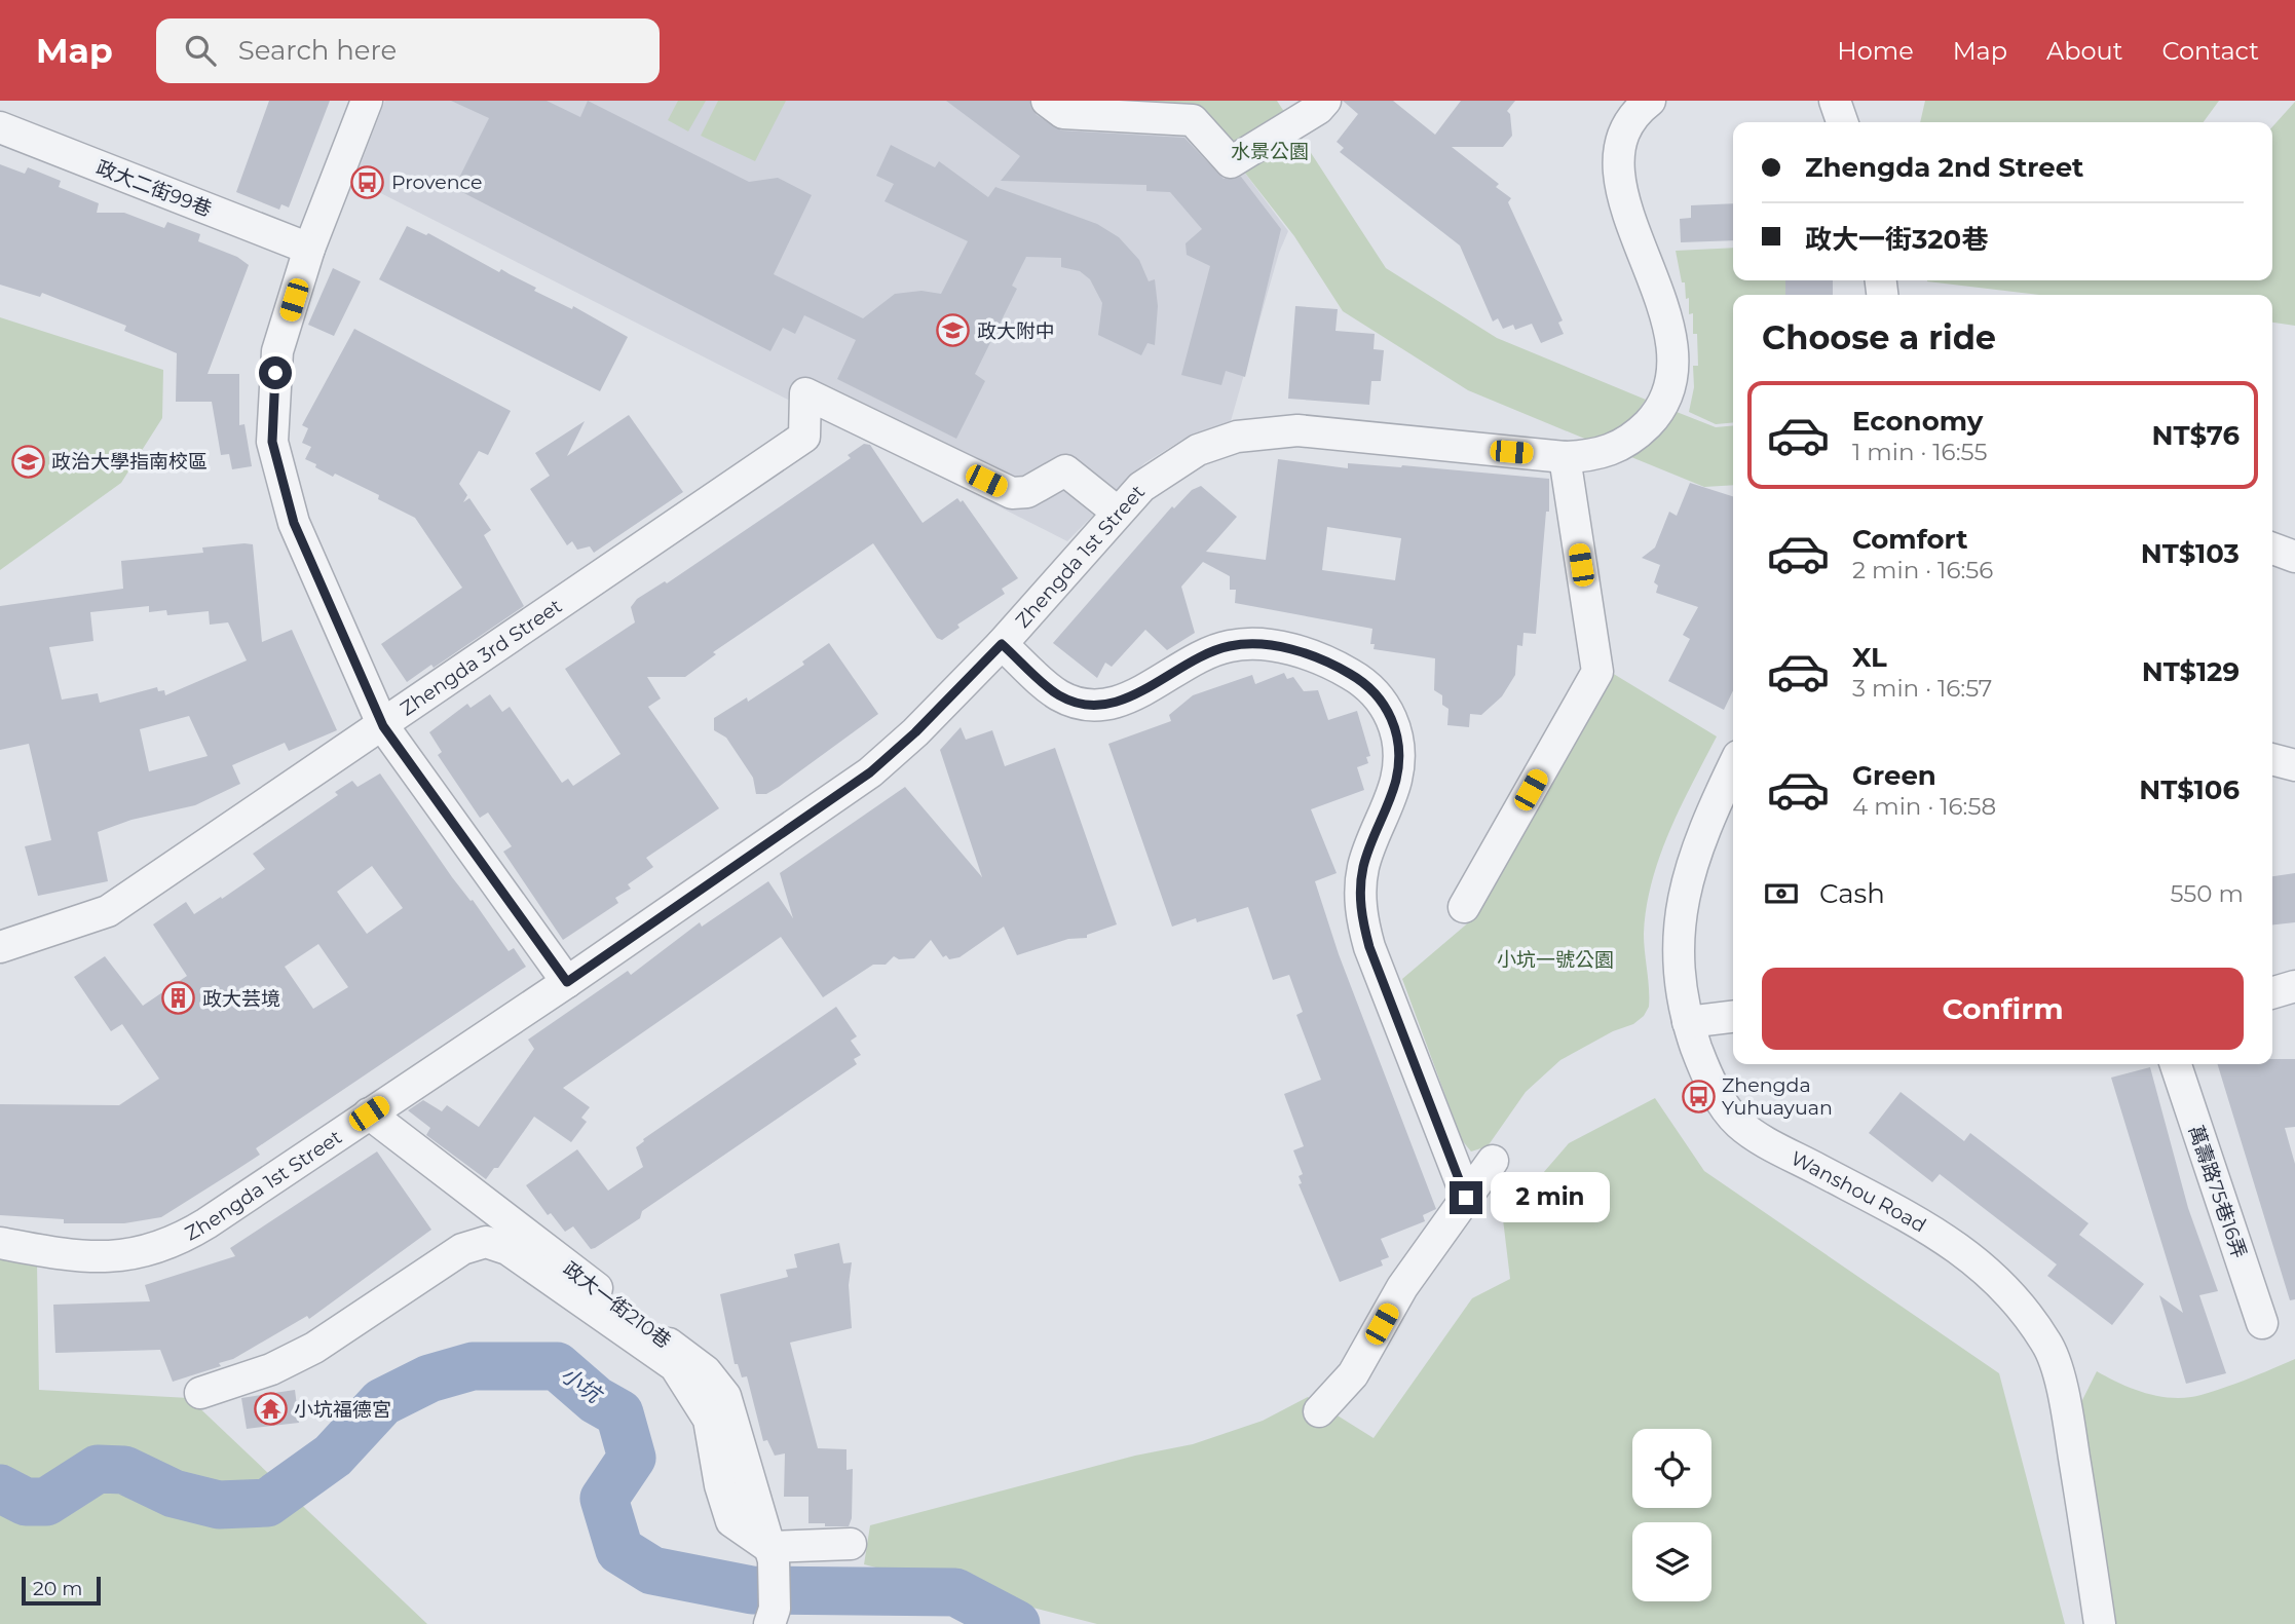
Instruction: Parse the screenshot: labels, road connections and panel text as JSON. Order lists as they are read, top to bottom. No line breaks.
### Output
{"streets":{"street":["政大二街99巷","Zhengda 1st Street","Zhengda 3rd Street","Wanshou Road","萬壽路75巷16弄","政大一街210巷"]},"crossings":[["Zhengda 1st Street","Zhengda 3rd Street"],["Zhengda 1st Street","政大一街210巷"]],"water":["小坑"],"parks":["水景公園","小坑一號公園"],"places":{"bus stop":["Provence","Zhengda Yuhuayuan"],"school or university":["政大附中","政治大學指南校區"],"building":["政大芸境"],"temple":["小坑福德宮"]},"scale_bar":"20 m","page":{"header":"Map","search":"Search here","nav":["Home","Map","About","Contact"],"banner":["Zhengda 2nd Street","政大一街320巷"],"heading":"Choose a ride","list":[{"name":"Economy","note":"1 min · 16:55","value":"NT$76"},{"name":"Comfort","note":"2 min · 16:56","value":"NT$103"},{"name":"XL","note":"3 min · 16:57","value":"NT$129"},{"name":"Green","note":"4 min · 16:58","value":"NT$106"}],"pay":["Cash","550 m"],"buttons":"Confirm","bubble":"2 min","scale":"20 m"}}
